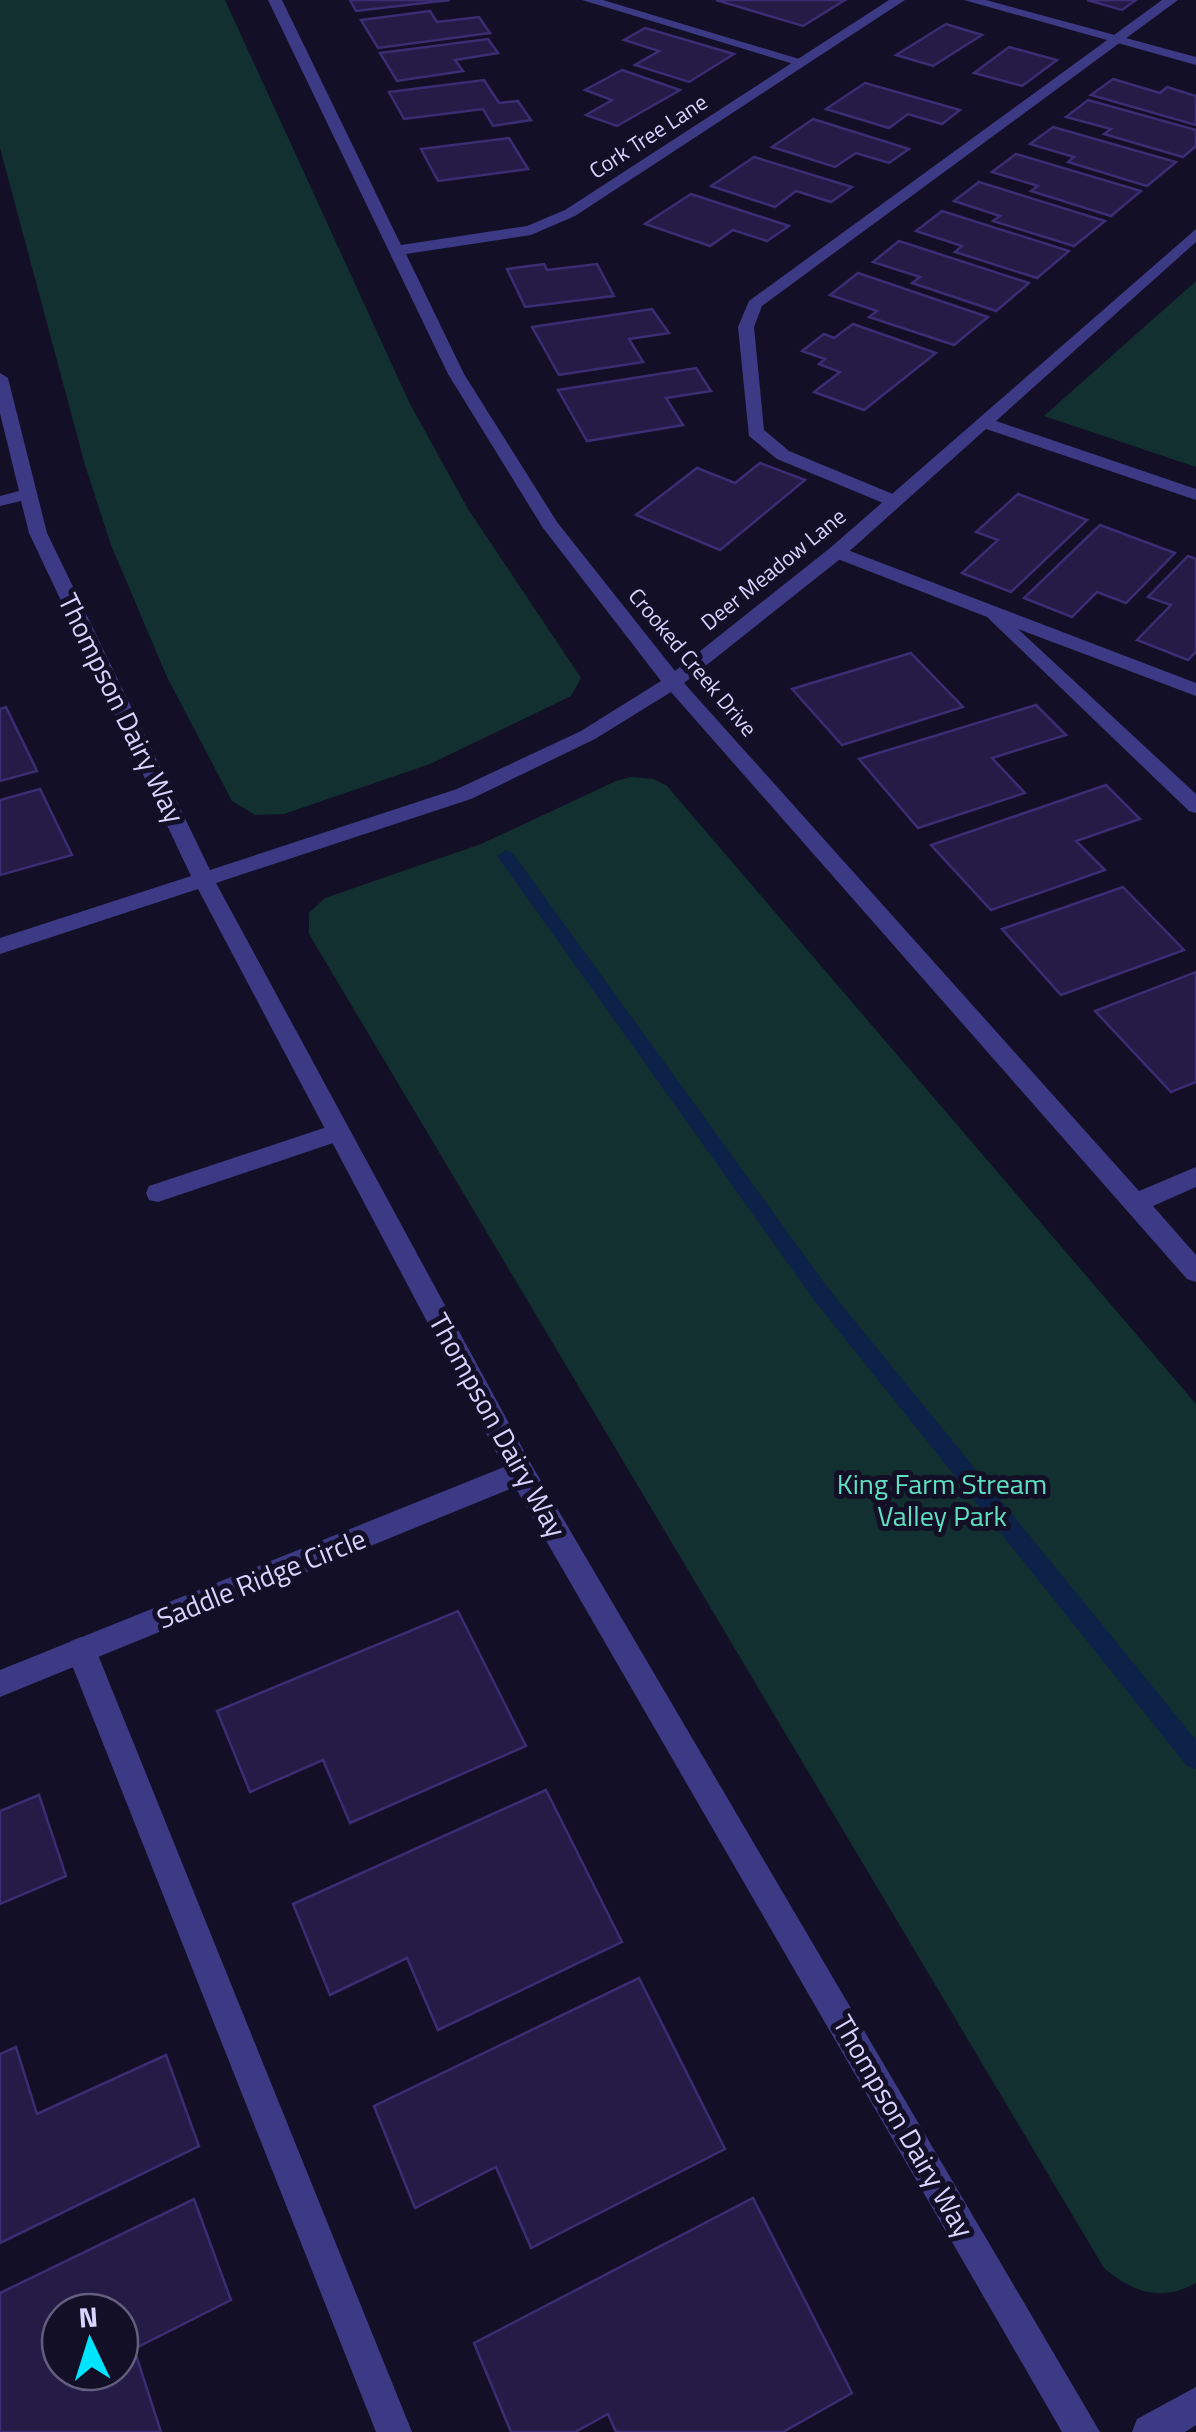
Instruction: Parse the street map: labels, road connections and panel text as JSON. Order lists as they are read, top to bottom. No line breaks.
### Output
{"streets":{"street":["Cork Tree Lane","Deer Meadow Lane","Crooked Creek Drive","Thompson Dairy Way","Saddle Ridge Circle"]},"crossings":[["Cork Tree Lane","Crooked Creek Drive"],["Deer Meadow Lane","Crooked Creek Drive"],["Deer Meadow Lane","Thompson Dairy Way"],["Thompson Dairy Way","Saddle Ridge Circle"]],"parks":["King Farm Stream Valley Park"],"north":"top"}
